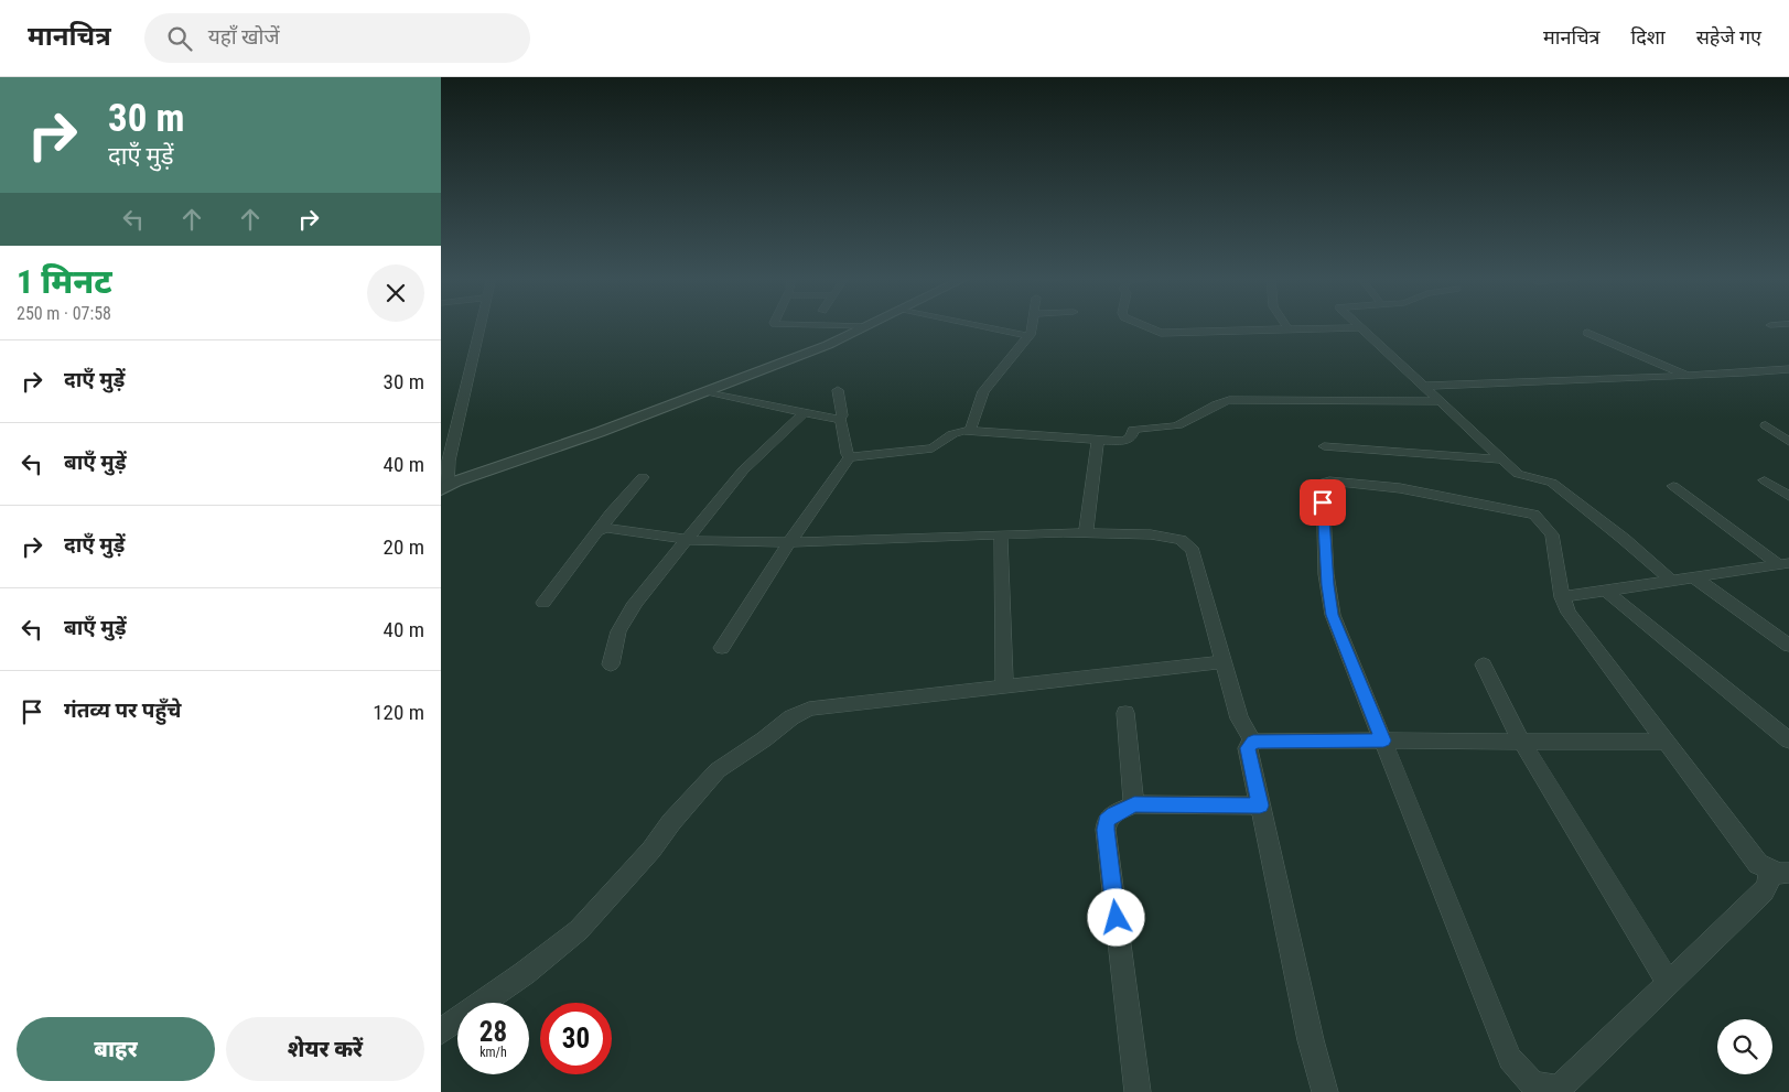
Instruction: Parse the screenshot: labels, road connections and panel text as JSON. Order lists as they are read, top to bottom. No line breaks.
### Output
{"page":{"header":"मानचित्र","search":"यहाँ खोजें","nav":["मानचित्र","दिशा","सहेजे गए"],"turn":["30 m","दाएँ मुड़ें"],"heading":["1 मिनट","250 m · 07:58"],"list":[{"name":"दाएँ मुड़ें","value":"30 m"},{"name":"बाएँ मुड़ें","value":"40 m"},{"name":"दाएँ मुड़ें","value":"20 m"},{"name":"बाएँ मुड़ें","value":"40 m"},{"name":"गंतव्य पर पहुँचे","value":"120 m"}],"speed":"28 km/h","limit":"30","buttons":["बाहर","शेयर करें"]}}
